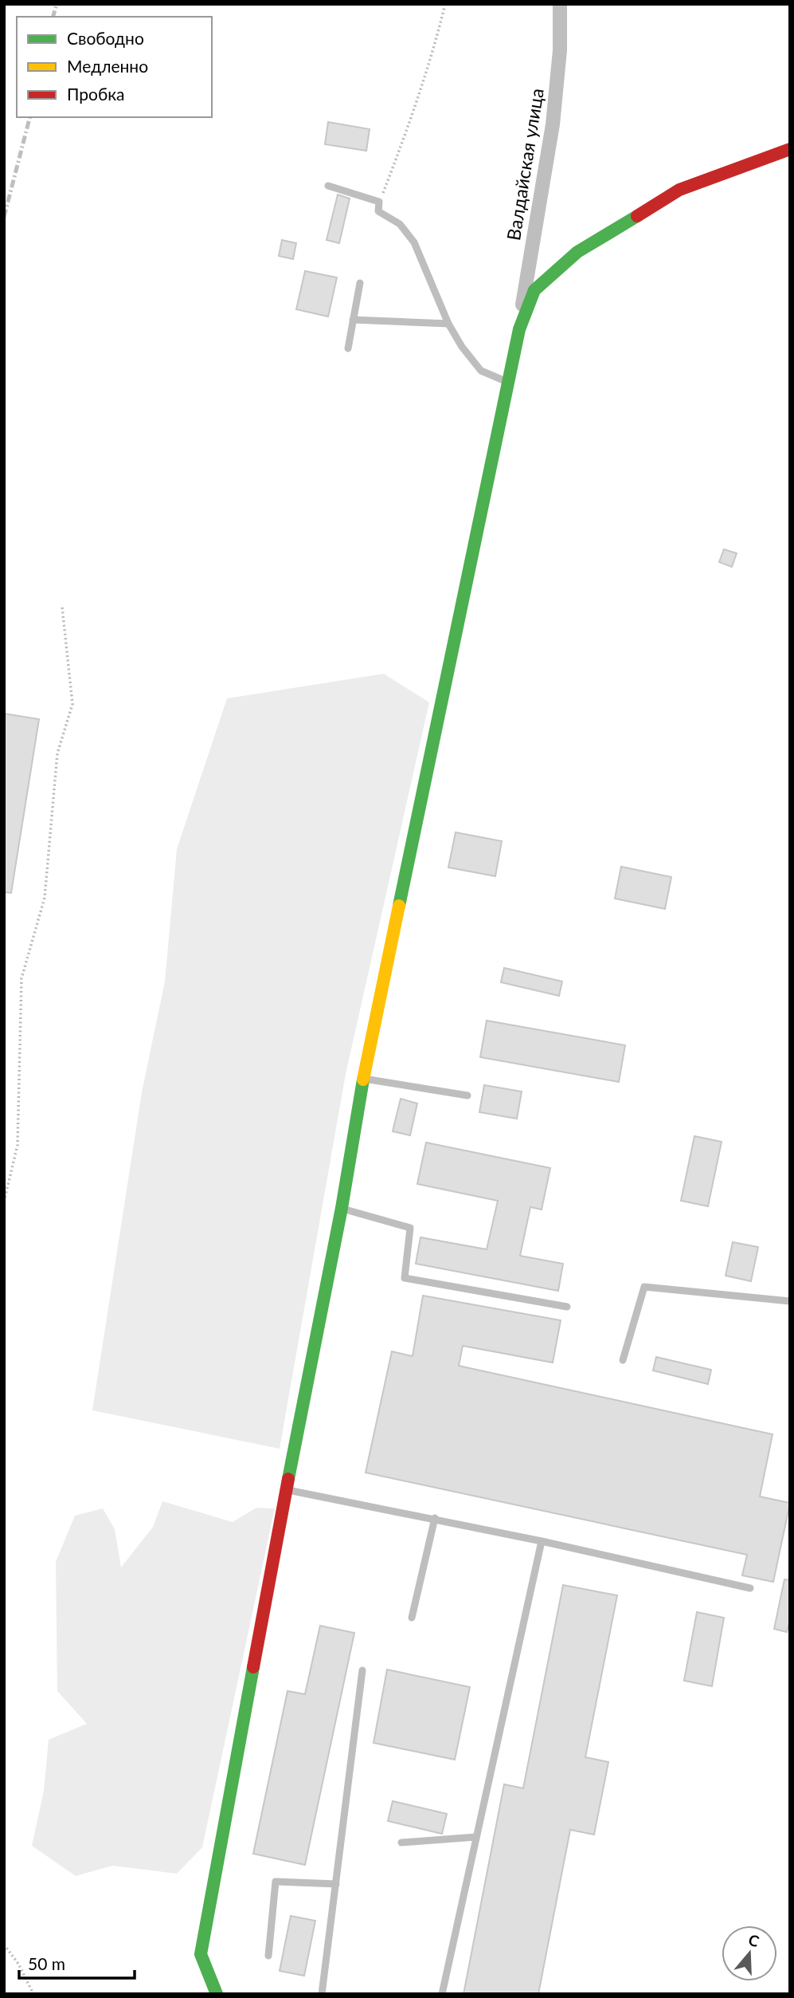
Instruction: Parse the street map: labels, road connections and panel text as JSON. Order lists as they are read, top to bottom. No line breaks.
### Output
{"streets":{"street":["Валдайская улица"]},"legend":["Свободно","Медленно","Пробка"],"scale_bar":"50 m","north":"top"}
